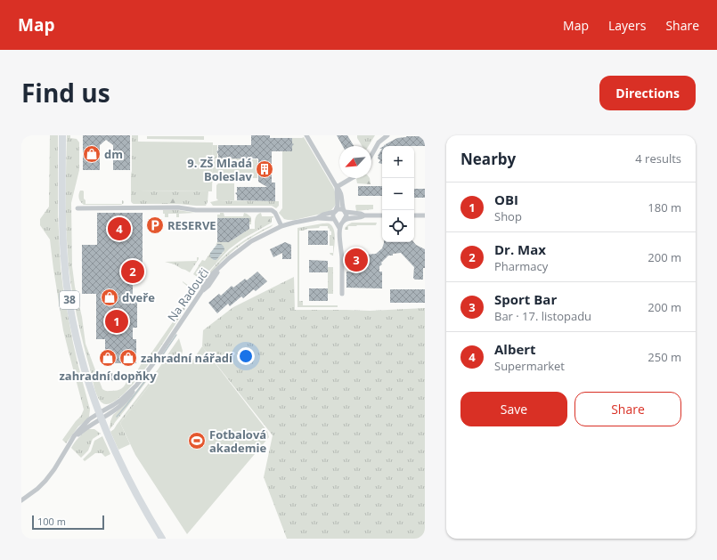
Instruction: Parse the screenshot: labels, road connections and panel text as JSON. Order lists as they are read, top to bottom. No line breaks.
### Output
{"streets":{"main road":["38"],"street":["Na Radouči"]},"crossings":[["Na Radouči","38"]],"places":{"shop":["dm","dveře","zahradní dopňky","zahradní nářadí"],"building":["9. ZŠ Mladá Boleslav"],"parking":["RESERVE"],"sports":["Fotbalová akademie"]},"scale_bar":"100 m","north":"bottom left","page":{"header":"Map","nav":["Map","Layers","Share"],"title":"Find us","buttons":["Directions",["Save","Share"]],"heading":["Nearby","4 results"],"map_buttons":["+","−"],"list":[{"mark":"1","name":"OBI","note":"Shop","value":"180 m"},{"mark":"2","name":"Dr. Max","note":"Pharmacy","value":"200 m"},{"mark":"3","name":"Sport Bar","note":"Bar · 17. listopadu","value":"200 m"},{"mark":"4","name":"Albert","note":"Supermarket","value":"250 m"}],"pins":["4","3","2","1"],"scale":"100 m"}}
